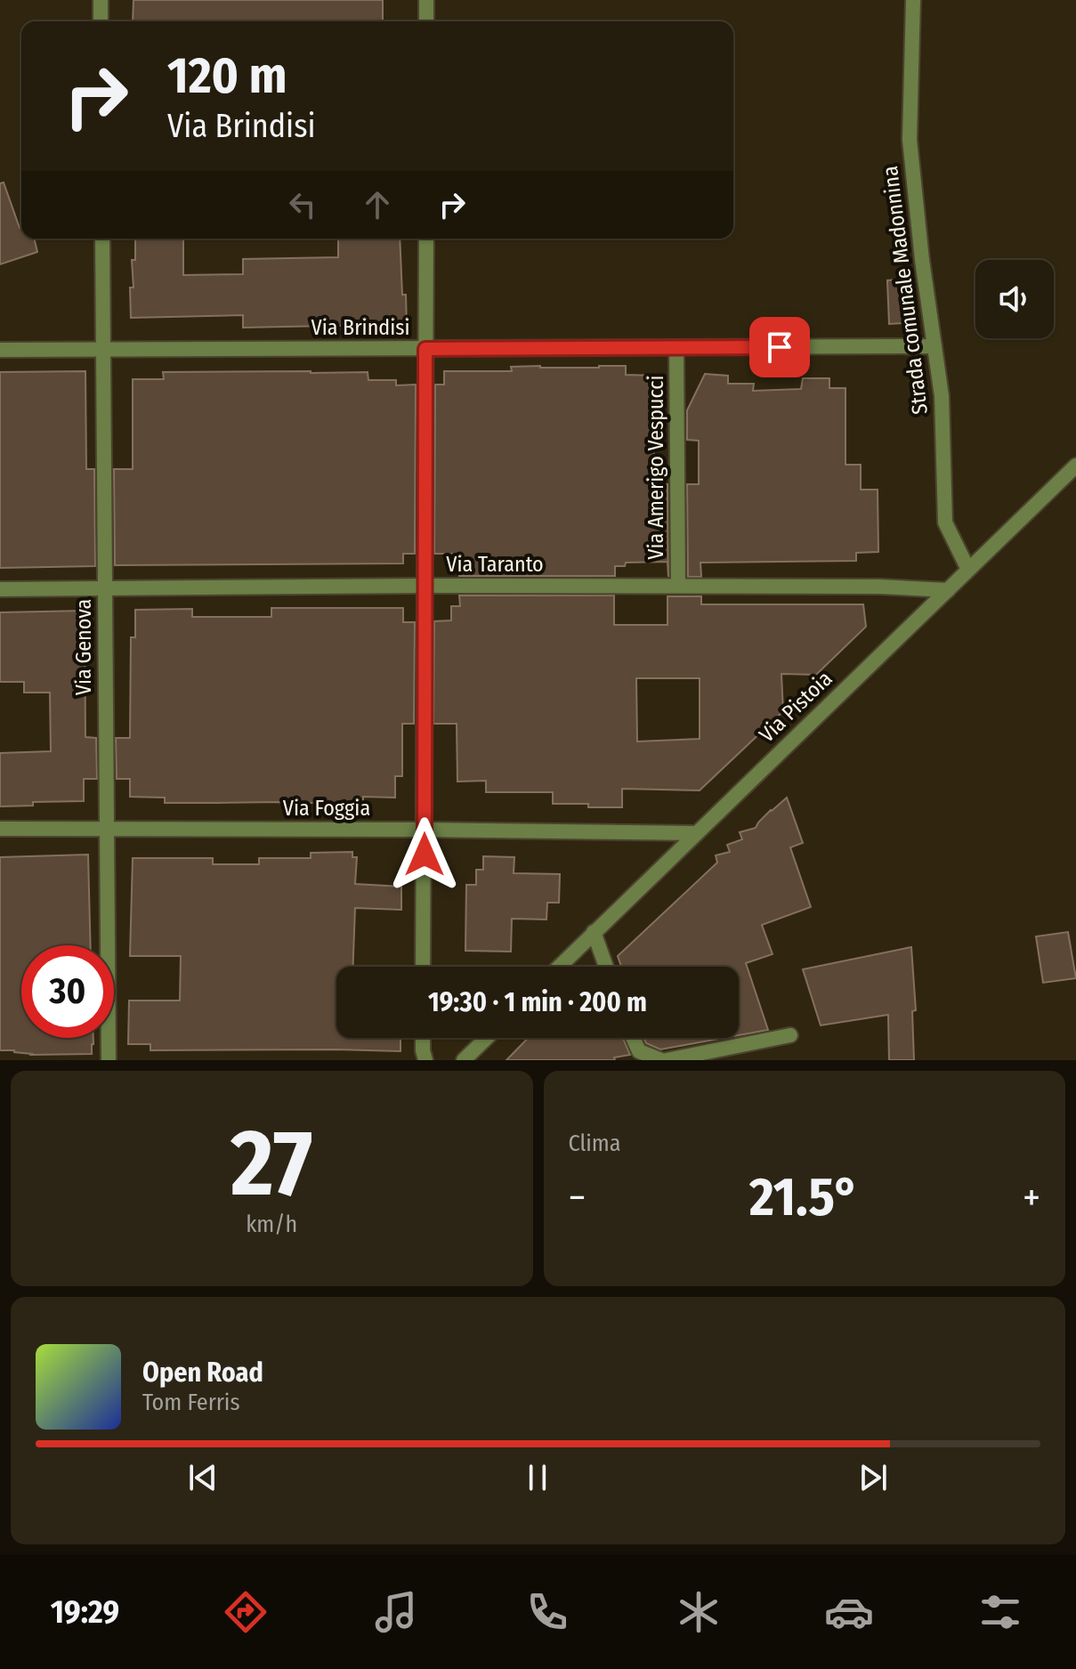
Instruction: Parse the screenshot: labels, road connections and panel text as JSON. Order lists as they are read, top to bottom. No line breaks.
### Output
{"streets":{"street":["Strada comunale Madonnina","Via Brindisi","Via Amerigo Vespucci","Via Taranto","Via Genova","Via Pistoia","Via Foggia"]},"crossings":[["Strada comunale Madonnina","Via Brindisi"],["Strada comunale Madonnina","Via Pistoia"],["Via Brindisi","Via Amerigo Vespucci"],["Via Brindisi","Via Genova"],["Via Amerigo Vespucci","Via Taranto"],["Via Taranto","Via Genova"],["Via Taranto","Via Pistoia"],["Via Genova","Via Foggia"],["Via Pistoia","Via Foggia"]],"page":{"turn":["120 m","Via Brindisi"],"limit":"30","trip":"19:30 · 1 min · 200 m","tile":[["27","km/h"],"Clima"],"heat":["−","21.5°","+"],"song":["Open Road","Tom Ferris"],"tabs":"19:29"}}
